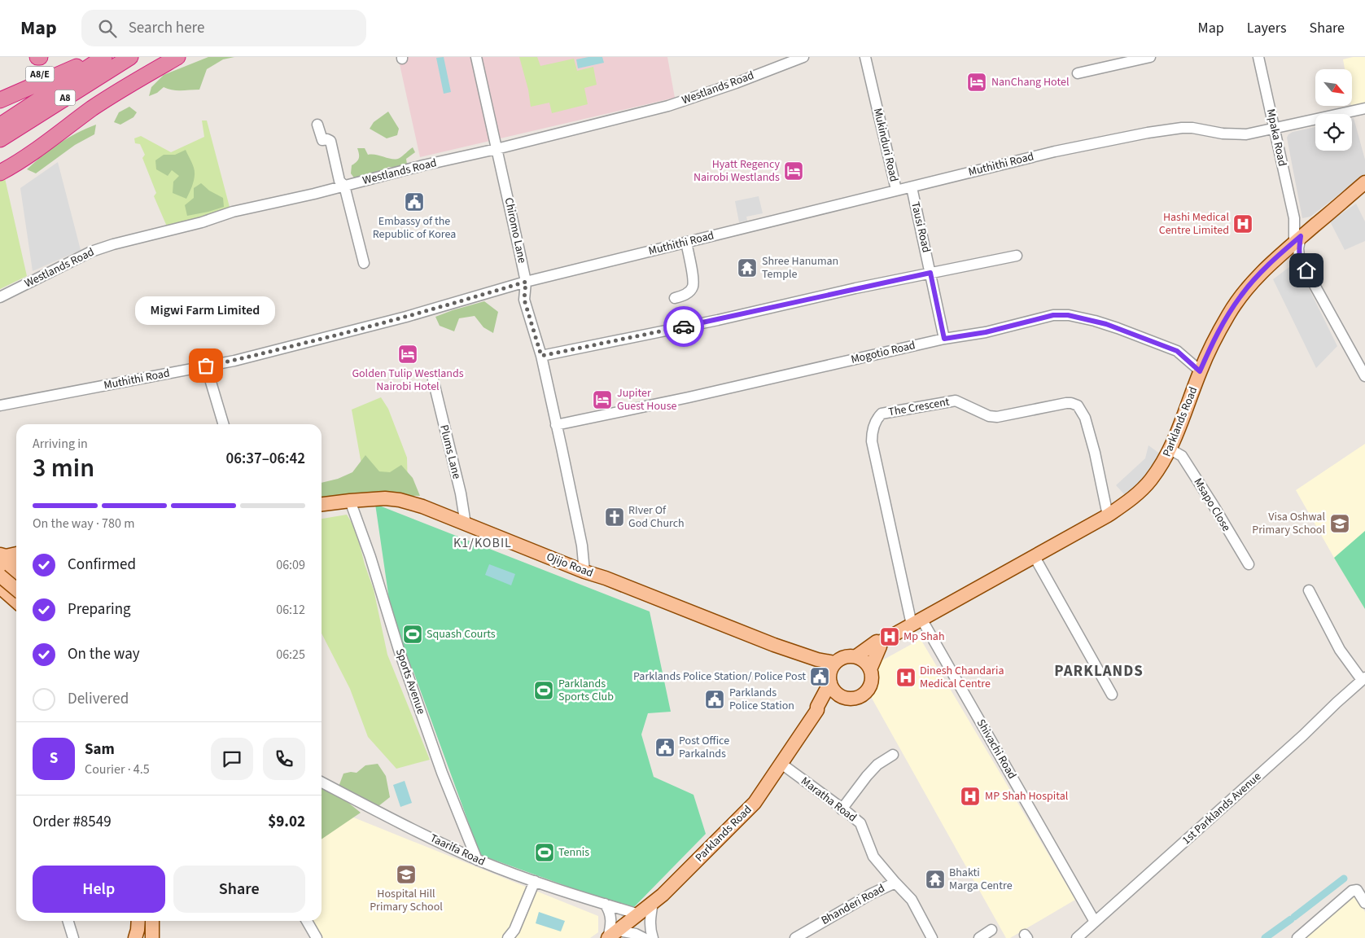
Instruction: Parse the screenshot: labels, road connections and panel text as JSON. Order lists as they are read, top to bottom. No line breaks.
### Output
{"streets":{"highway":["A8/E","A8"],"main road":["Parklands Road","Ojijo Road"],"street":["Westlands Road","Mpaka Road","Mukinduri Road","Muthithi Road","Tausi Road","Chiromo Lane","Mogotio Road","The Crescent","Plums Lane","Msapo Close","Sports Avenue","Shivachi Road","Maratha Road","1st Parklands Avenue","Taarifa Road","Bhanderi Road"]},"crossings":[["Westlands Road","Chiromo Lane"],["Mpaka Road","Muthithi Road"],["Mpaka Road","Parklands Road"],["Mukinduri Road","Muthithi Road"],["Muthithi Road","Tausi Road"],["Muthithi Road","Chiromo Lane"],["Tausi Road","Mogotio Road"],["Chiromo Lane","Mogotio Road"],["Chiromo Lane","Ojijo Road"],["Mogotio Road","Parklands Road"],["The Crescent","Parklands Road"],["The Crescent","Shivachi Road"],["Parklands Road","Msapo Close"],["Parklands Road","Ojijo Road"],["Parklands Road","Shivachi Road"],["Parklands Road","Maratha Road"],["Parklands Road","Taarifa Road"],["Plums Lane","Ojijo Road"],["Ojijo Road","Sports Avenue"],["Sports Avenue","Taarifa Road"],["Shivachi Road","1st Parklands Avenue"],["Maratha Road","Bhanderi Road"]],"districts":["K1/KOBIL","PARKLANDS"],"places":{"hotel":["NanChang Hotel","Hyatt Regency Nairobi Westlands","Golden Tulip Westlands Nairobi Hotel","Jupiter Guest House"],"public building":["Embassy of the Republic of Korea","Parklands Police Station/ Police Post","Parklands Police Station","Post Office Parkalnds"],"hospital":["Hashi Medical Centre Limited","Mp Shah","Dinesh Chandaria Medical Centre","MP Shah Hospital"],"temple":["Shree Hanuman Temple","Bhakti Marga Centre"],"other":["Migwi Farm Limited"],"church":["RIver Of God Church"],"school or university":["Visa Oshwal Primary School","Hospital Hill Primary School"],"sports":["Squash Courts","Parklands Sports Club","Tennis"]},"north":"bottom right","page":{"header":"Map","search":"Search here","nav":["Map","Layers","Share"],"bubble":"Migwi Farm Limited","heading":["3 min","Arriving in","06:37–06:42"],"panel":["Sam","Courier · 4.5","Order #8549","$9.02"],"bar":"On the way · 780 m","list":[["Confirmed","06:09"],["Preparing","06:12"],["On the way","06:25"],"Delivered"],"round":"S","buttons":["Help","Share"]}}
